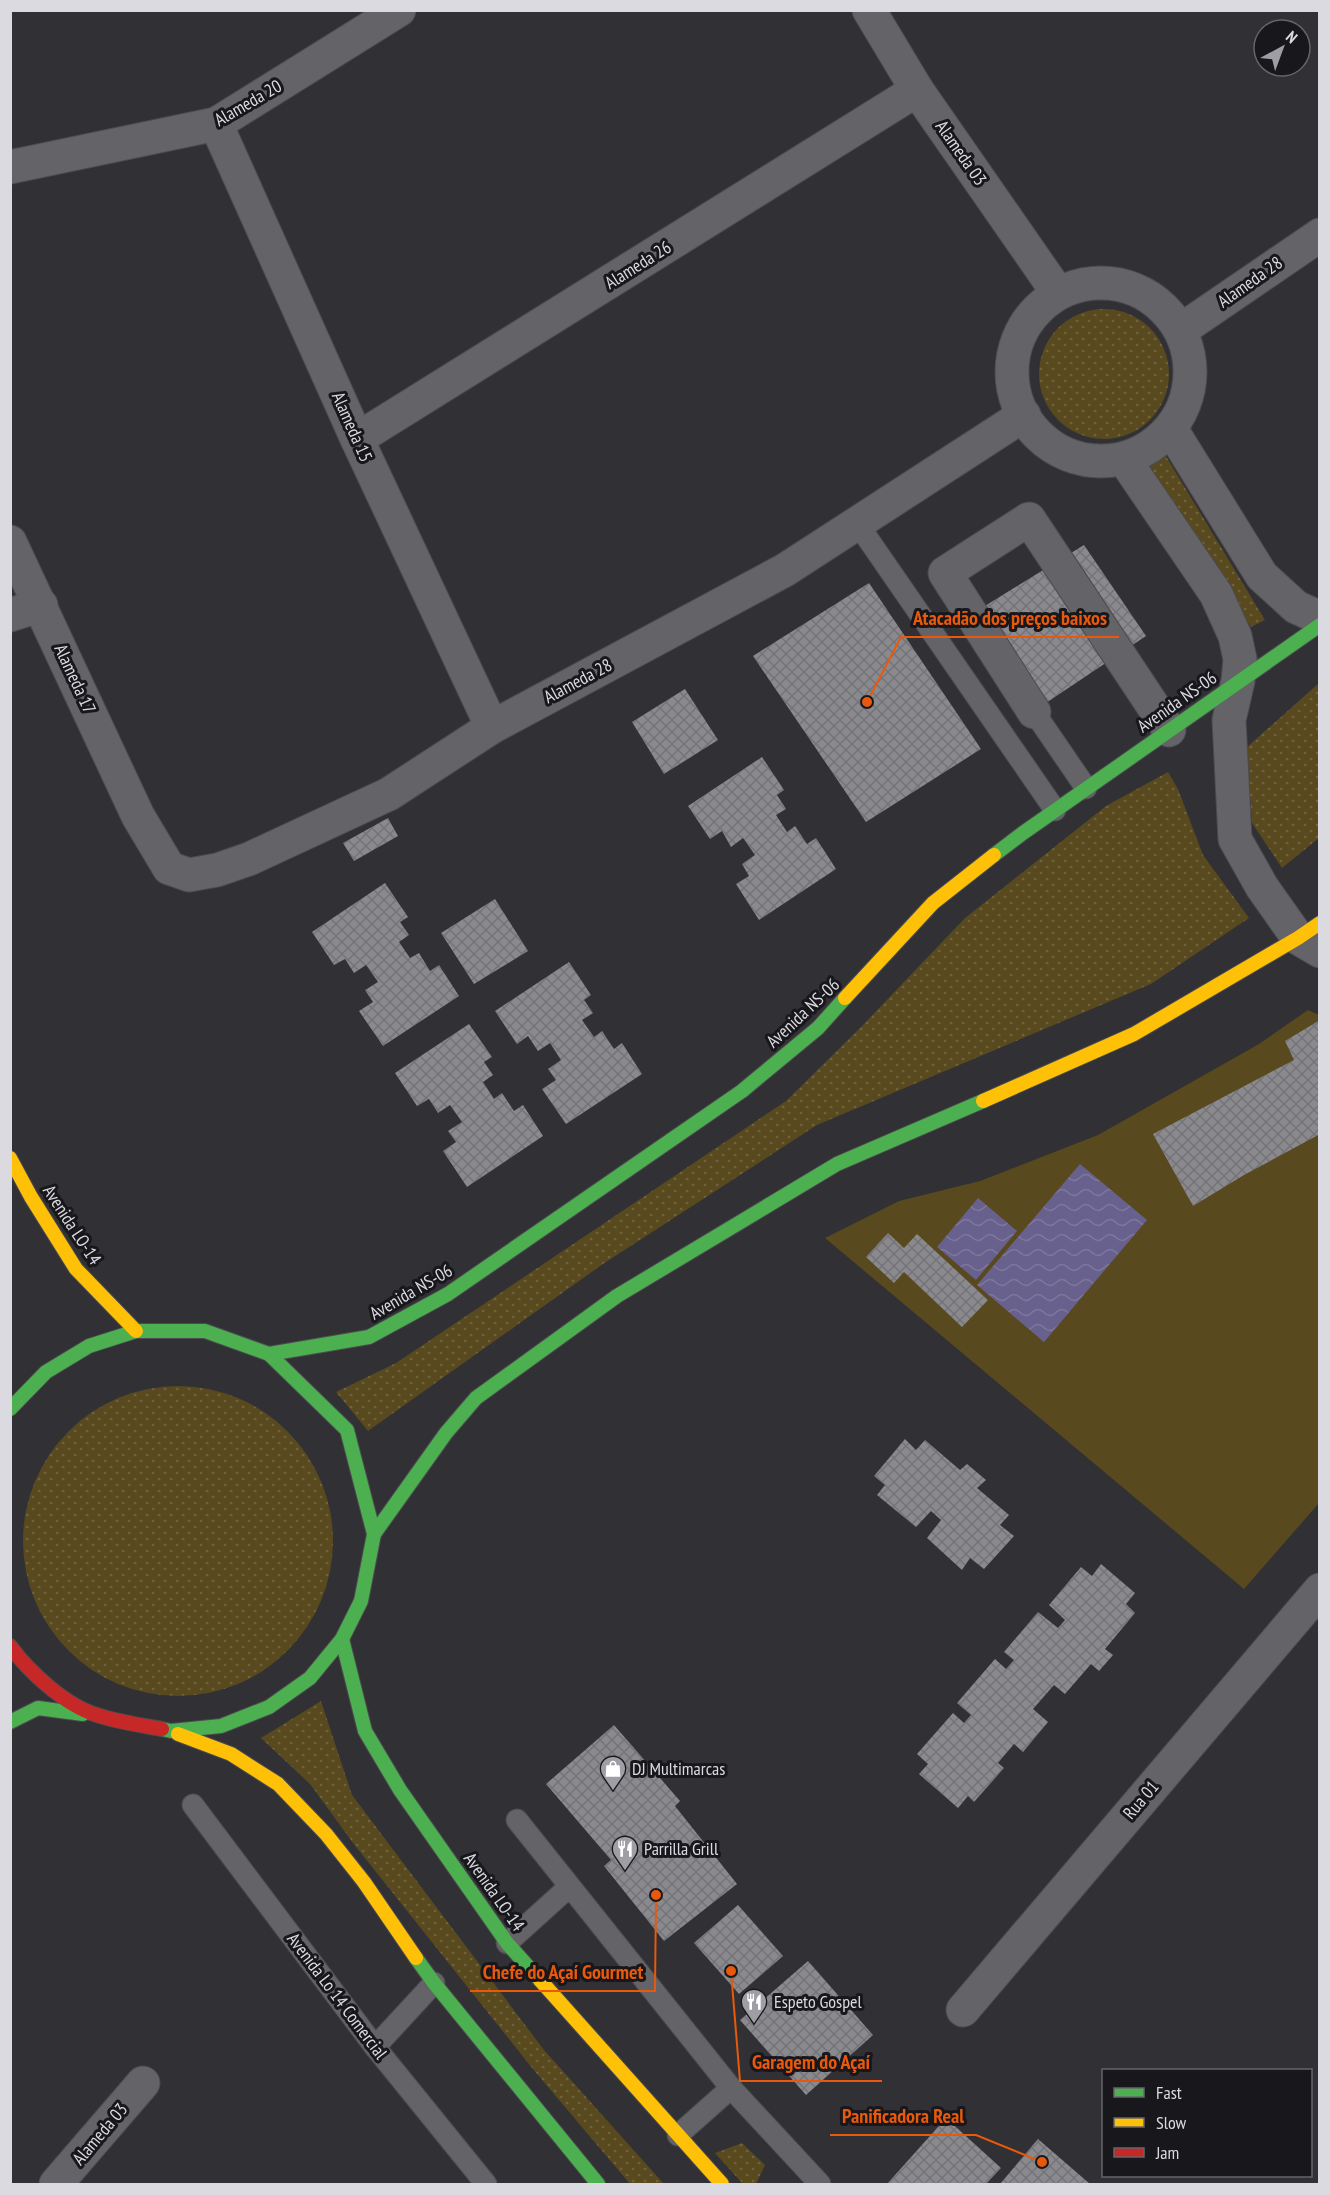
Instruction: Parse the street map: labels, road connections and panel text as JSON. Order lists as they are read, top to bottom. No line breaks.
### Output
{"streets":{"street":["Alameda 20","Alameda 03","Alameda 26","Alameda 28","Alameda 15","Alameda 17","Avenida NS-06","Avenida LO-14","Rua 01"],"lane":["Avenida Lo 14 Comercial"]},"crossings":[["Alameda 20","Alameda 15"],["Alameda 03","Alameda 26"],["Alameda 03","Alameda 28"],["Alameda 26","Alameda 15"],["Alameda 28","Alameda 15"],["Alameda 28","Alameda 17"]],"places":{"other":["Atacadão dos preços baixos","Chefe do Açaí Gourmet","Garagem do Açaí","Panificadora Real"],"shop":["DJ Multimarcas"],"restaurant":["Parrilla Grill","Espeto Gospel"]},"legend":["Fast","Slow","Jam"],"north":"top right"}
